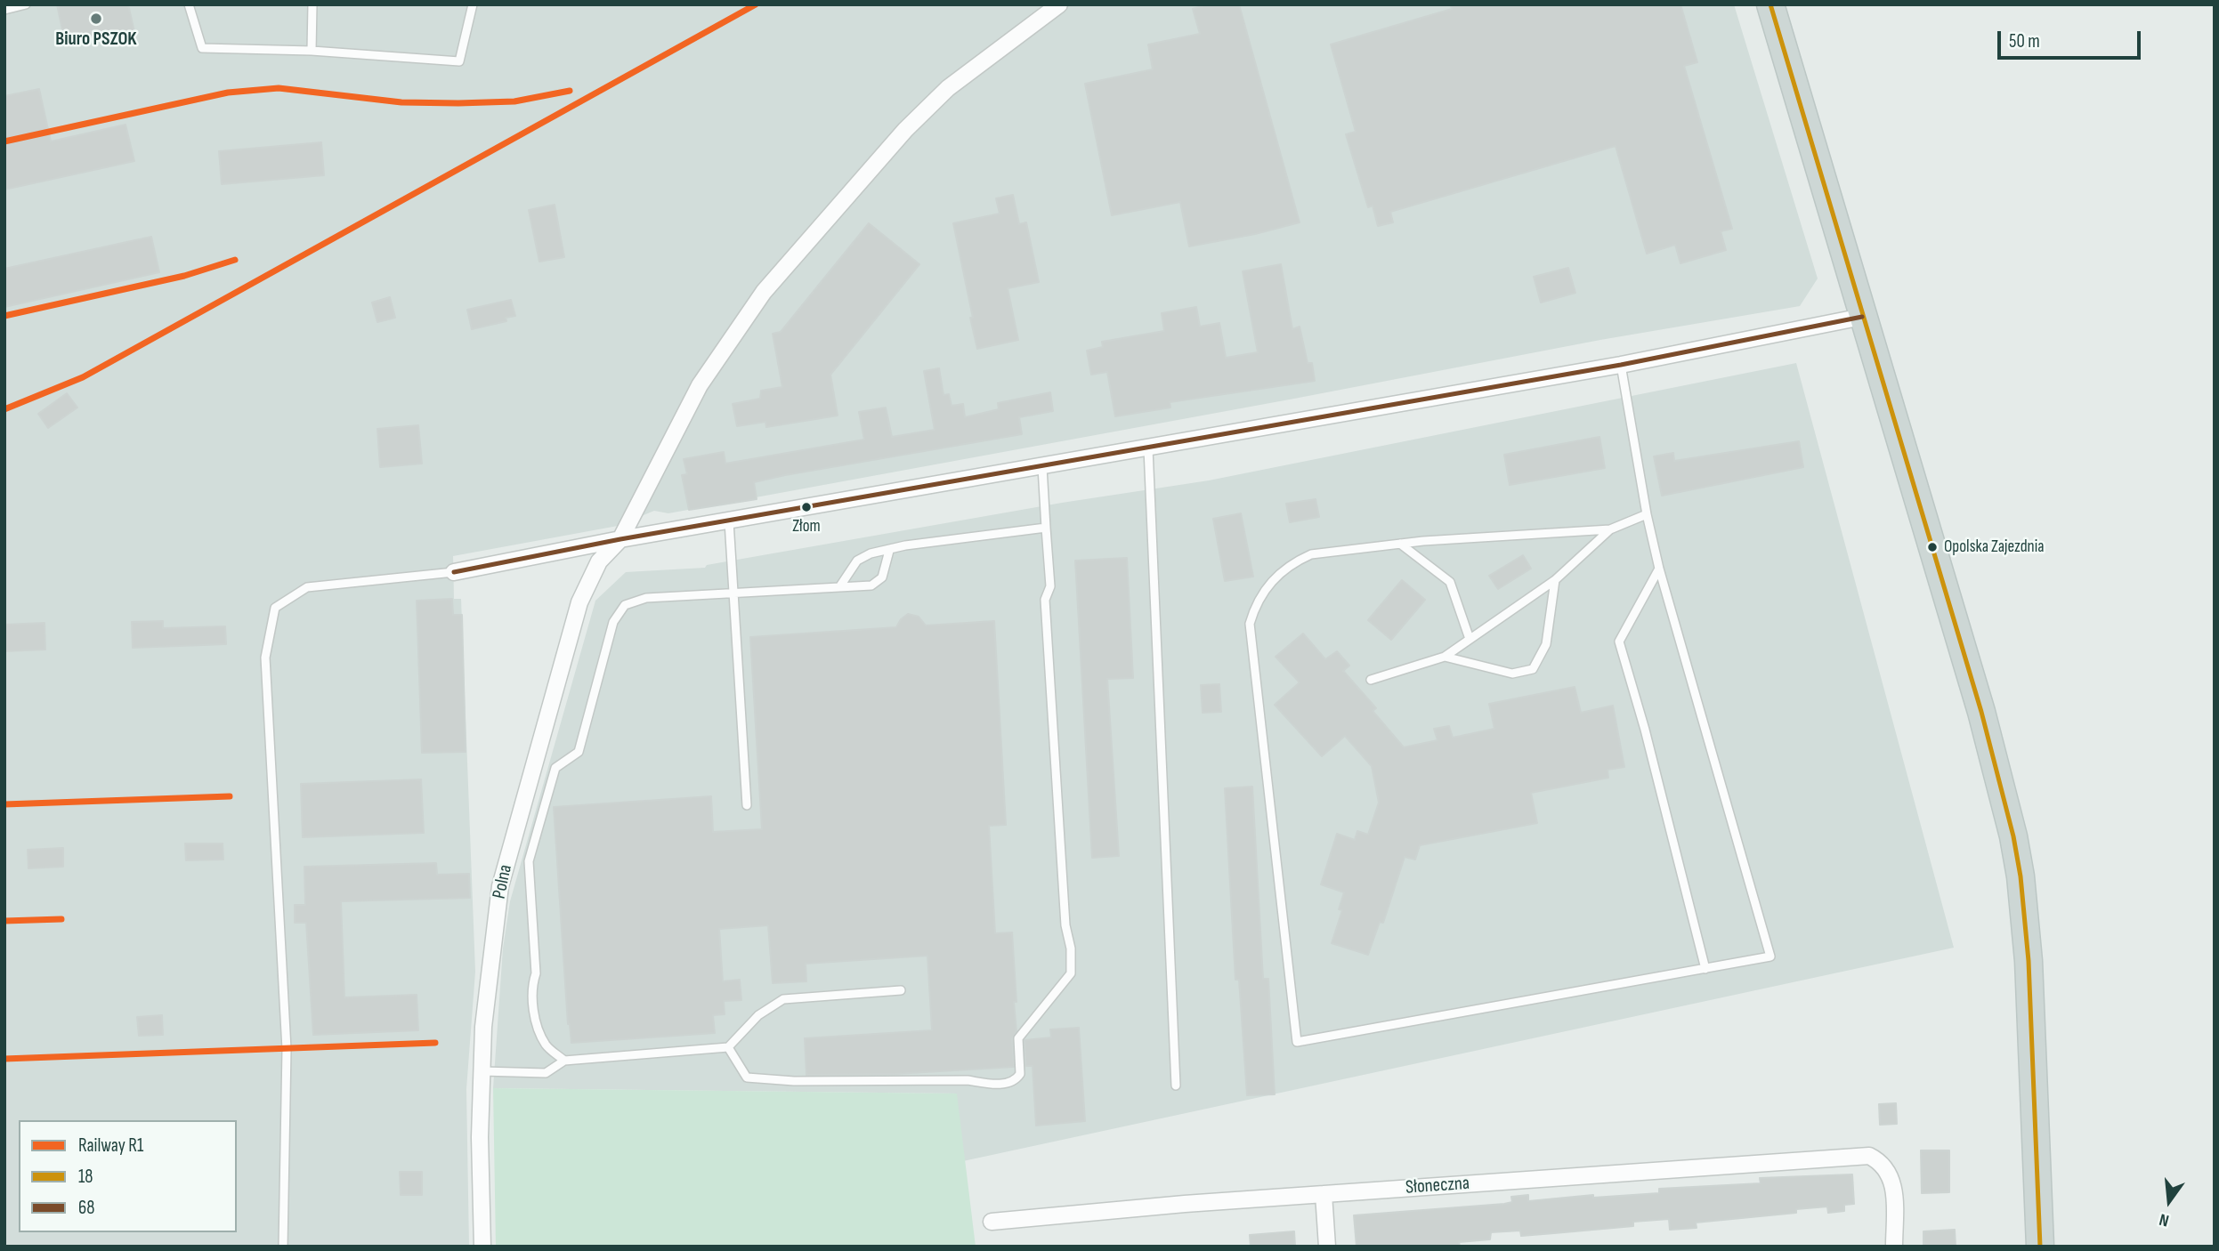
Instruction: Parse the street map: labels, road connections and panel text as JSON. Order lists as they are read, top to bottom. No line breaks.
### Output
{"streets":{"street":["Polna","Słoneczna"]},"places":["Biuro PSZOK","Złom","Opolska Zajezdnia"],"lines":["rail line R1","transit line 18","transit line 68"],"legend":["Railway R1","18","68"],"scale_bar":"50 m","north":"bottom"}
